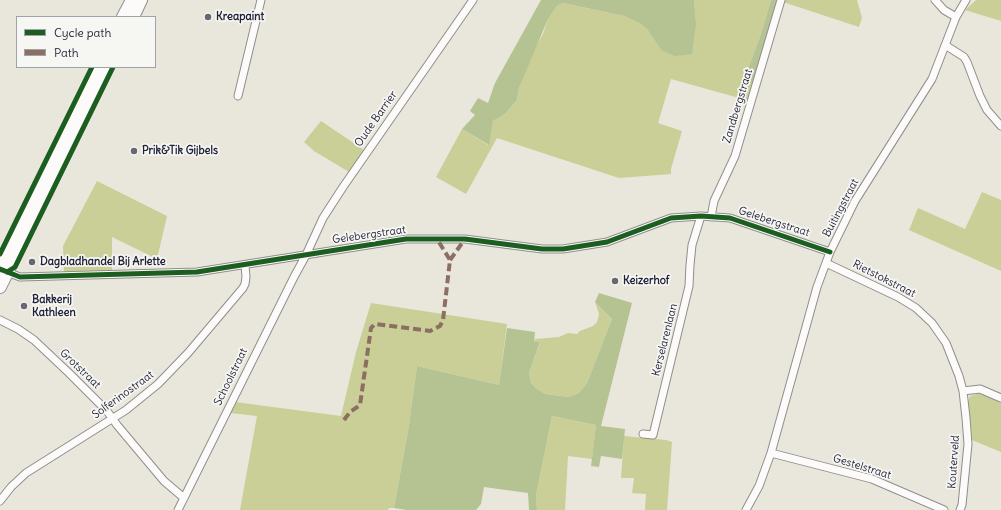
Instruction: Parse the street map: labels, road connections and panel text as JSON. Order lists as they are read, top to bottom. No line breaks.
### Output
{"streets":{"street":["Zandbergstraat","Oude Barrier","Buitingstraat","Gelebergstraat","Rietstokstraat","Kerselarenlaan","Grotstraat","Schoolstraat","Solferinostraat","Kouterveld","Gestelstraat"]},"crossings":[["Zandbergstraat","Gelebergstraat"],["Oude Barrier","Gelebergstraat"],["Oude Barrier","Schoolstraat"],["Buitingstraat","Gelebergstraat"],["Buitingstraat","Rietstokstraat"],["Buitingstraat","Gestelstraat"],["Gelebergstraat","Kerselarenlaan"],["Gelebergstraat","Schoolstraat"],["Gelebergstraat","Solferinostraat"],["Rietstokstraat","Kouterveld"],["Grotstraat","Schoolstraat"],["Grotstraat","Solferinostraat"]],"places":["Kreapaint","Prik&Tik Gijbels","Dagbladhandel Bij Arlette","Keizerhof","Bakkerij Kathleen"],"legend":["Cycle path","Path"]}
